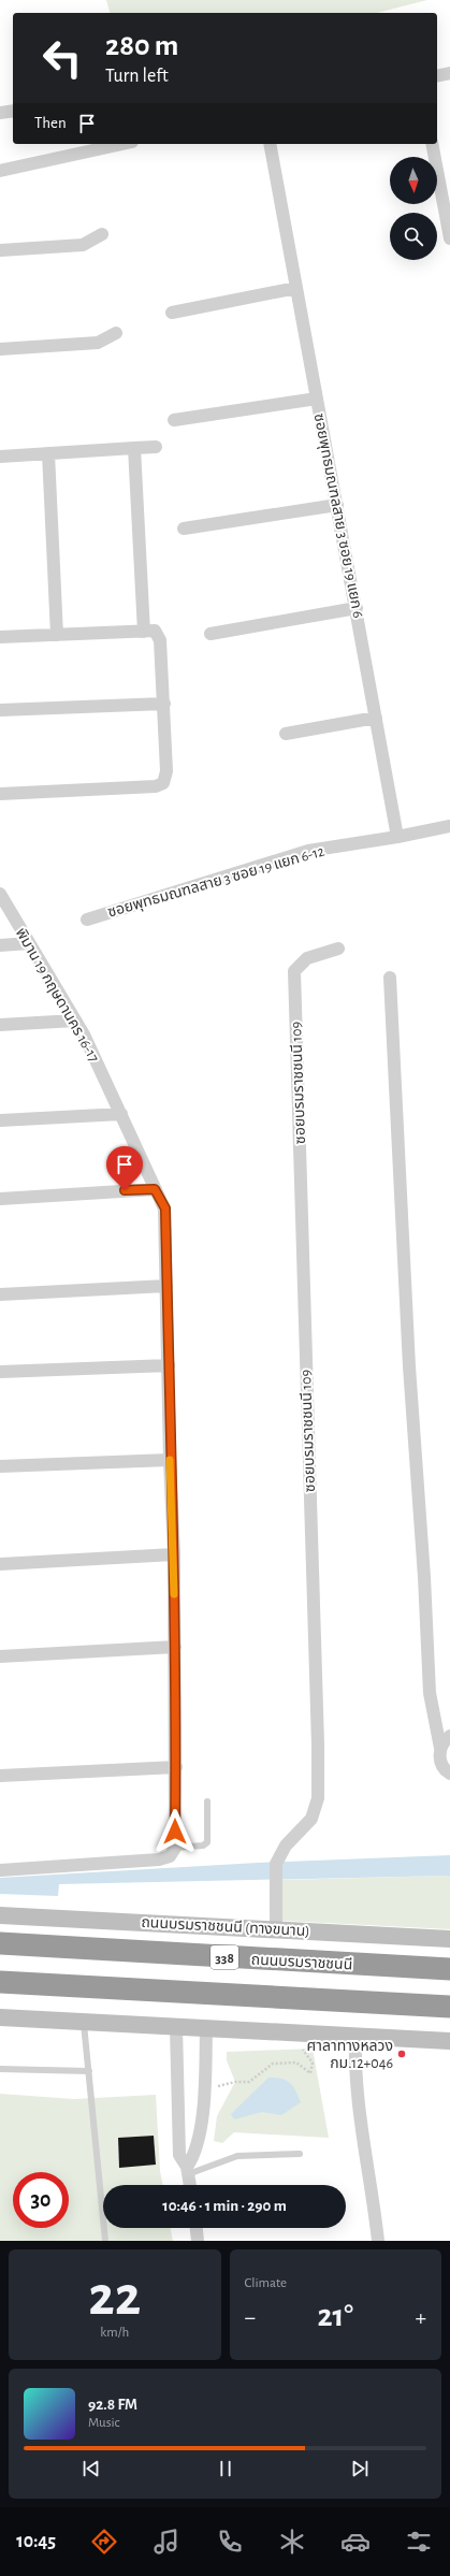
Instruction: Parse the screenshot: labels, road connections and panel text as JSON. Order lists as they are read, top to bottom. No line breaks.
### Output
{"streets":{"highway":["338","ถนนบรมราชชนนี"],"main road":["ถนนบรมราชชนนี (ทางขนาน)"],"street":["ซอยพุทธมณฑลสาย 3 ซอย 19 แยก 6","ซอยพุทธมณฑลสาย 3 ซอย 19 แยก 6-12","พิมาน 19 กฤษดานคร 16-17","ซอยบรมราชชนนี 109"]},"crossings":[["ซอยพุทธมณฑลสาย 3 ซอย 19 แยก 6","ซอยพุทธมณฑลสาย 3 ซอย 19 แยก 6-12"],["ซอยบรมราชชนนี 109","ถนนบรมราชชนนี (ทางขนาน)"]],"places":["ศาลาทางหลวง กม.12+046"],"north":"bottom","page":{"turn":["280 m","Turn left"],"then":"Then","limit":"30","trip":"10:46 · 1 min · 290 m","tile":[["22","km/h"],"Climate"],"heat":["−","21°","+"],"song":["92.8 FM","Music"],"tabs":"10:45"}}
